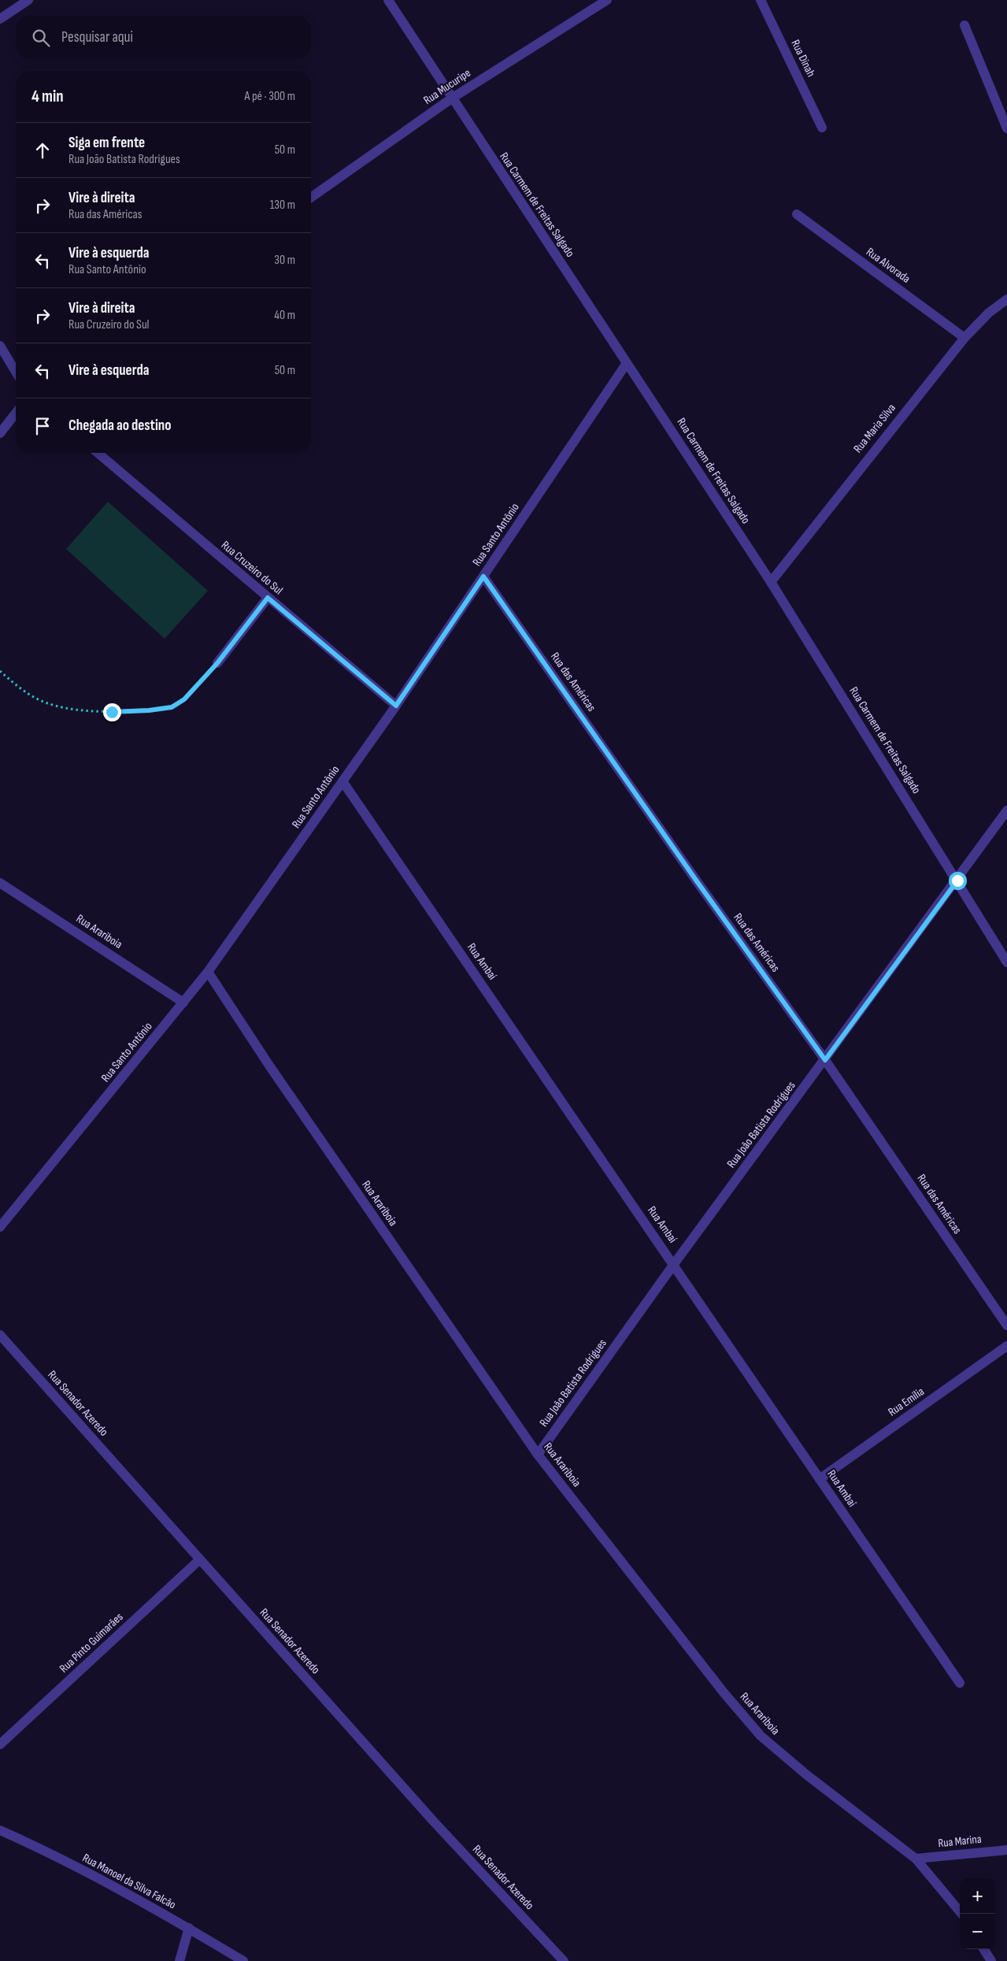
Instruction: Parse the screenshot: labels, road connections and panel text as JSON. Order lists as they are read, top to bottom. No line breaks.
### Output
{"streets":{"street":["Rua Dinah","Rua Mucuripe","Rua Carmem de Freitas Salgado","Rua Alvorada","Rua Maria Silva","Rua Santo Antônio","Rua Cruzeiro do Sul","Rua das Américas","Rua Arariboia","Rua Ambaí","Rua João Batista Rodrigues","Rua Emília","Rua Senador Azeredo","Rua Pinto Guimarães","Rua Marina","Rua Manoel da Silva Falcão"]},"crossings":[["Rua Mucuripe","Rua Carmem de Freitas Salgado"],["Rua Carmem de Freitas Salgado","Rua Maria Silva"],["Rua Carmem de Freitas Salgado","Rua Santo Antônio"],["Rua Carmem de Freitas Salgado","Rua João Batista Rodrigues"],["Rua Alvorada","Rua Maria Silva"],["Rua Santo Antônio","Rua Cruzeiro do Sul"],["Rua Santo Antônio","Rua das Américas"],["Rua Santo Antônio","Rua Arariboia"],["Rua Santo Antônio","Rua Ambaí"],["Rua das Américas","Rua João Batista Rodrigues"],["Rua Arariboia","Rua João Batista Rodrigues"],["Rua Arariboia","Rua Marina"],["Rua Ambaí","Rua João Batista Rodrigues"],["Rua Ambaí","Rua Emília"],["Rua Senador Azeredo","Rua Pinto Guimarães"]],"page":{"search":"Pesquisar aqui","heading":["4 min","A pé · 300 m"],"list":[["Siga em frente","Rua João Batista Rodrigues","50 m"],["Vire à direita","Rua das Américas","130 m"],["Vire à esquerda","Rua Santo Antônio","30 m"],["Vire à direita","Rua Cruzeiro do Sul","40 m"],["Vire à esquerda","50 m"],"Chegada ao destino"],"map_buttons":["+","−"]}}
